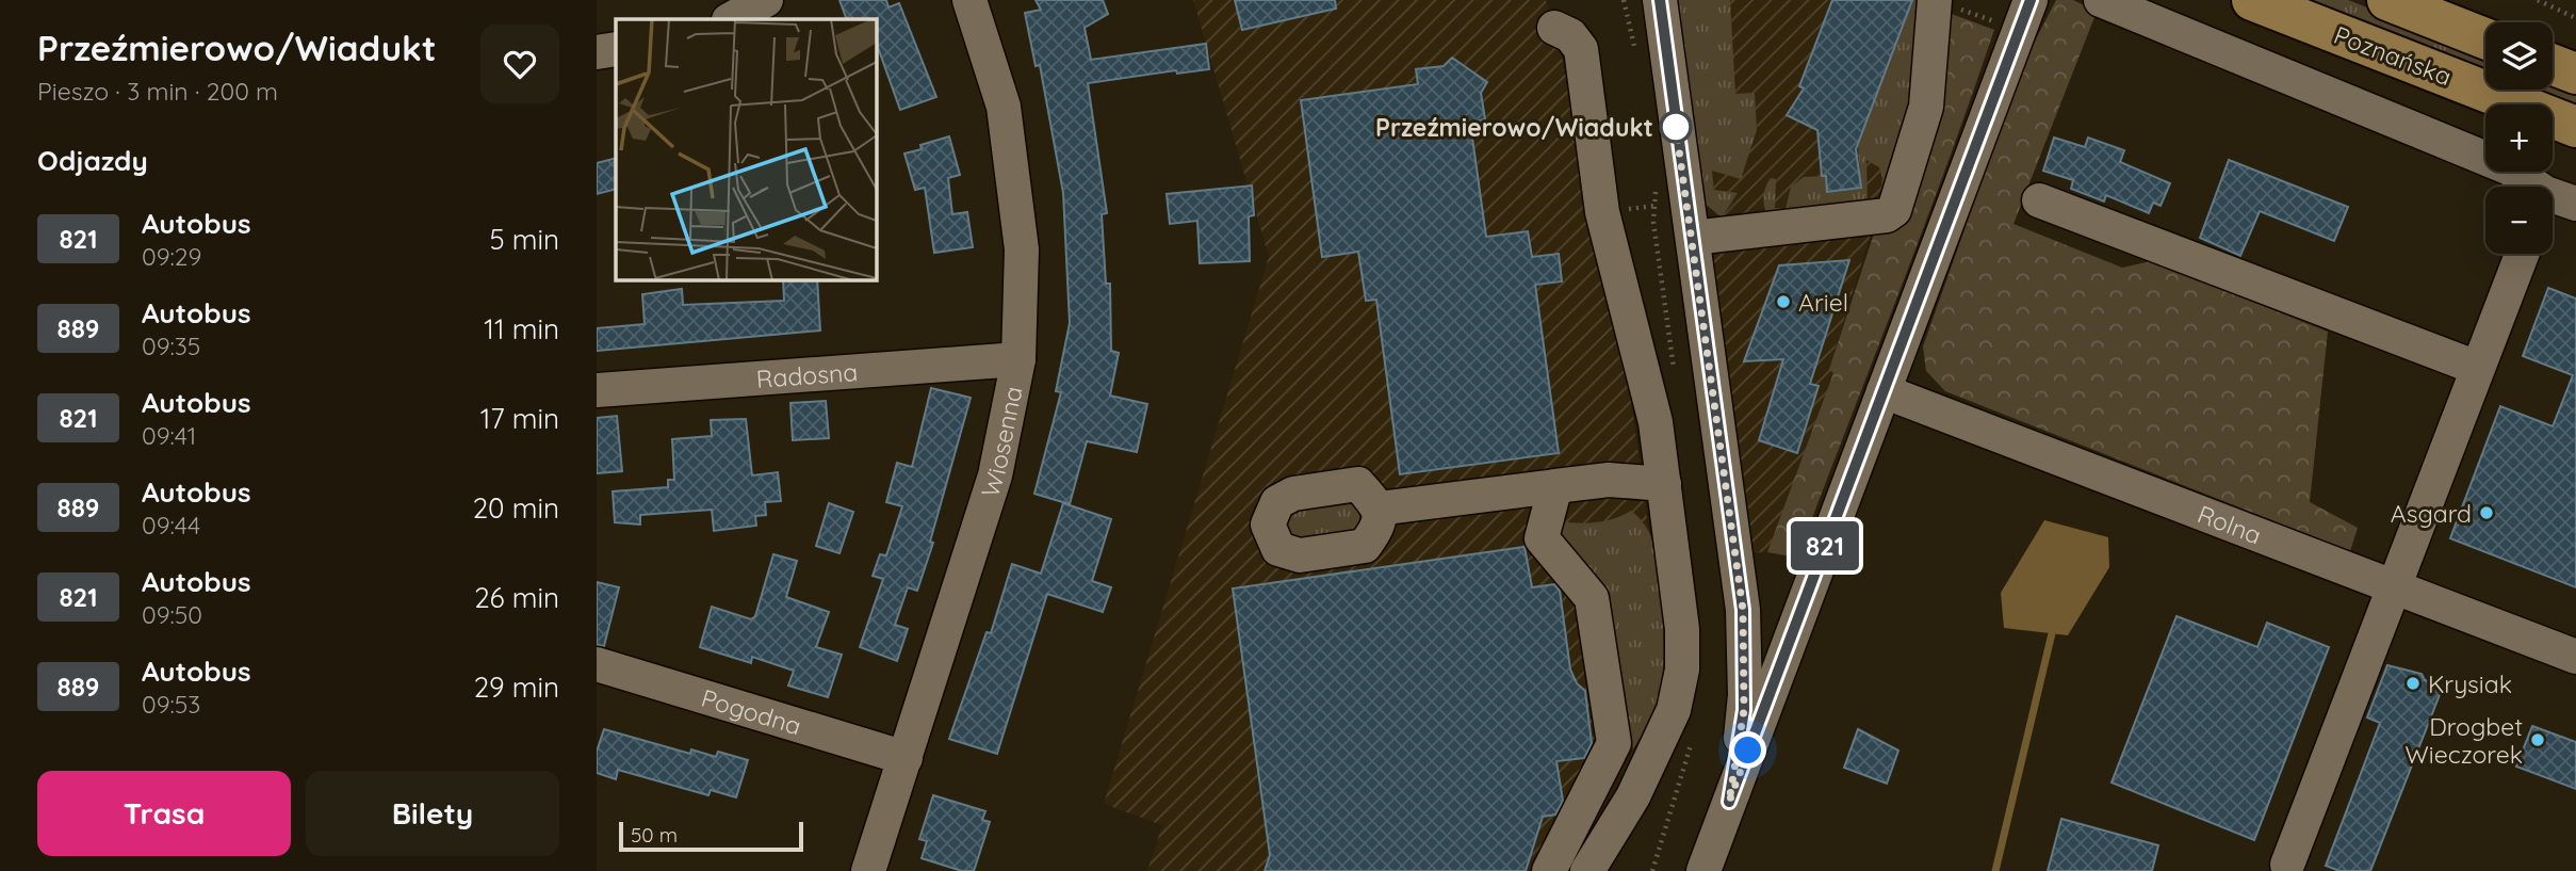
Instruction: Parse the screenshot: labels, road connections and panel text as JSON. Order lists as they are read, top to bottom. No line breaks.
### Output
{"streets":{"main road":["Poznańska"],"street":["Radosna","Wiosenna","Rolna","Pogodna"]},"crossings":[["Radosna","Wiosenna"],["Wiosenna","Pogodna"]],"places":["Przeźmierowo/Wiadukt","Ariel","Asgard","Krysiak","Drogbet Wieczorek"],"lines":["bus line 821"],"scale_bar":"50 m","page":{"heading":[["Przeźmierowo/Wiadukt","Pieszo · 3 min · 200 m"],"Odjazdy"],"on_map":"821","map_buttons":["+","−"],"list":[{"mark":"821","name":"Autobus","note":"09:29","value":"5 min"},{"mark":"889","name":"Autobus","note":"09:35","value":"11 min"},{"mark":"821","name":"Autobus","note":"09:41","value":"17 min"},{"mark":"889","name":"Autobus","note":"09:44","value":"20 min"},{"mark":"821","name":"Autobus","note":"09:50","value":"26 min"},{"mark":"889","name":"Autobus","note":"09:53","value":"29 min"}],"buttons":["Trasa","Bilety"],"scale":"50 m"}}
